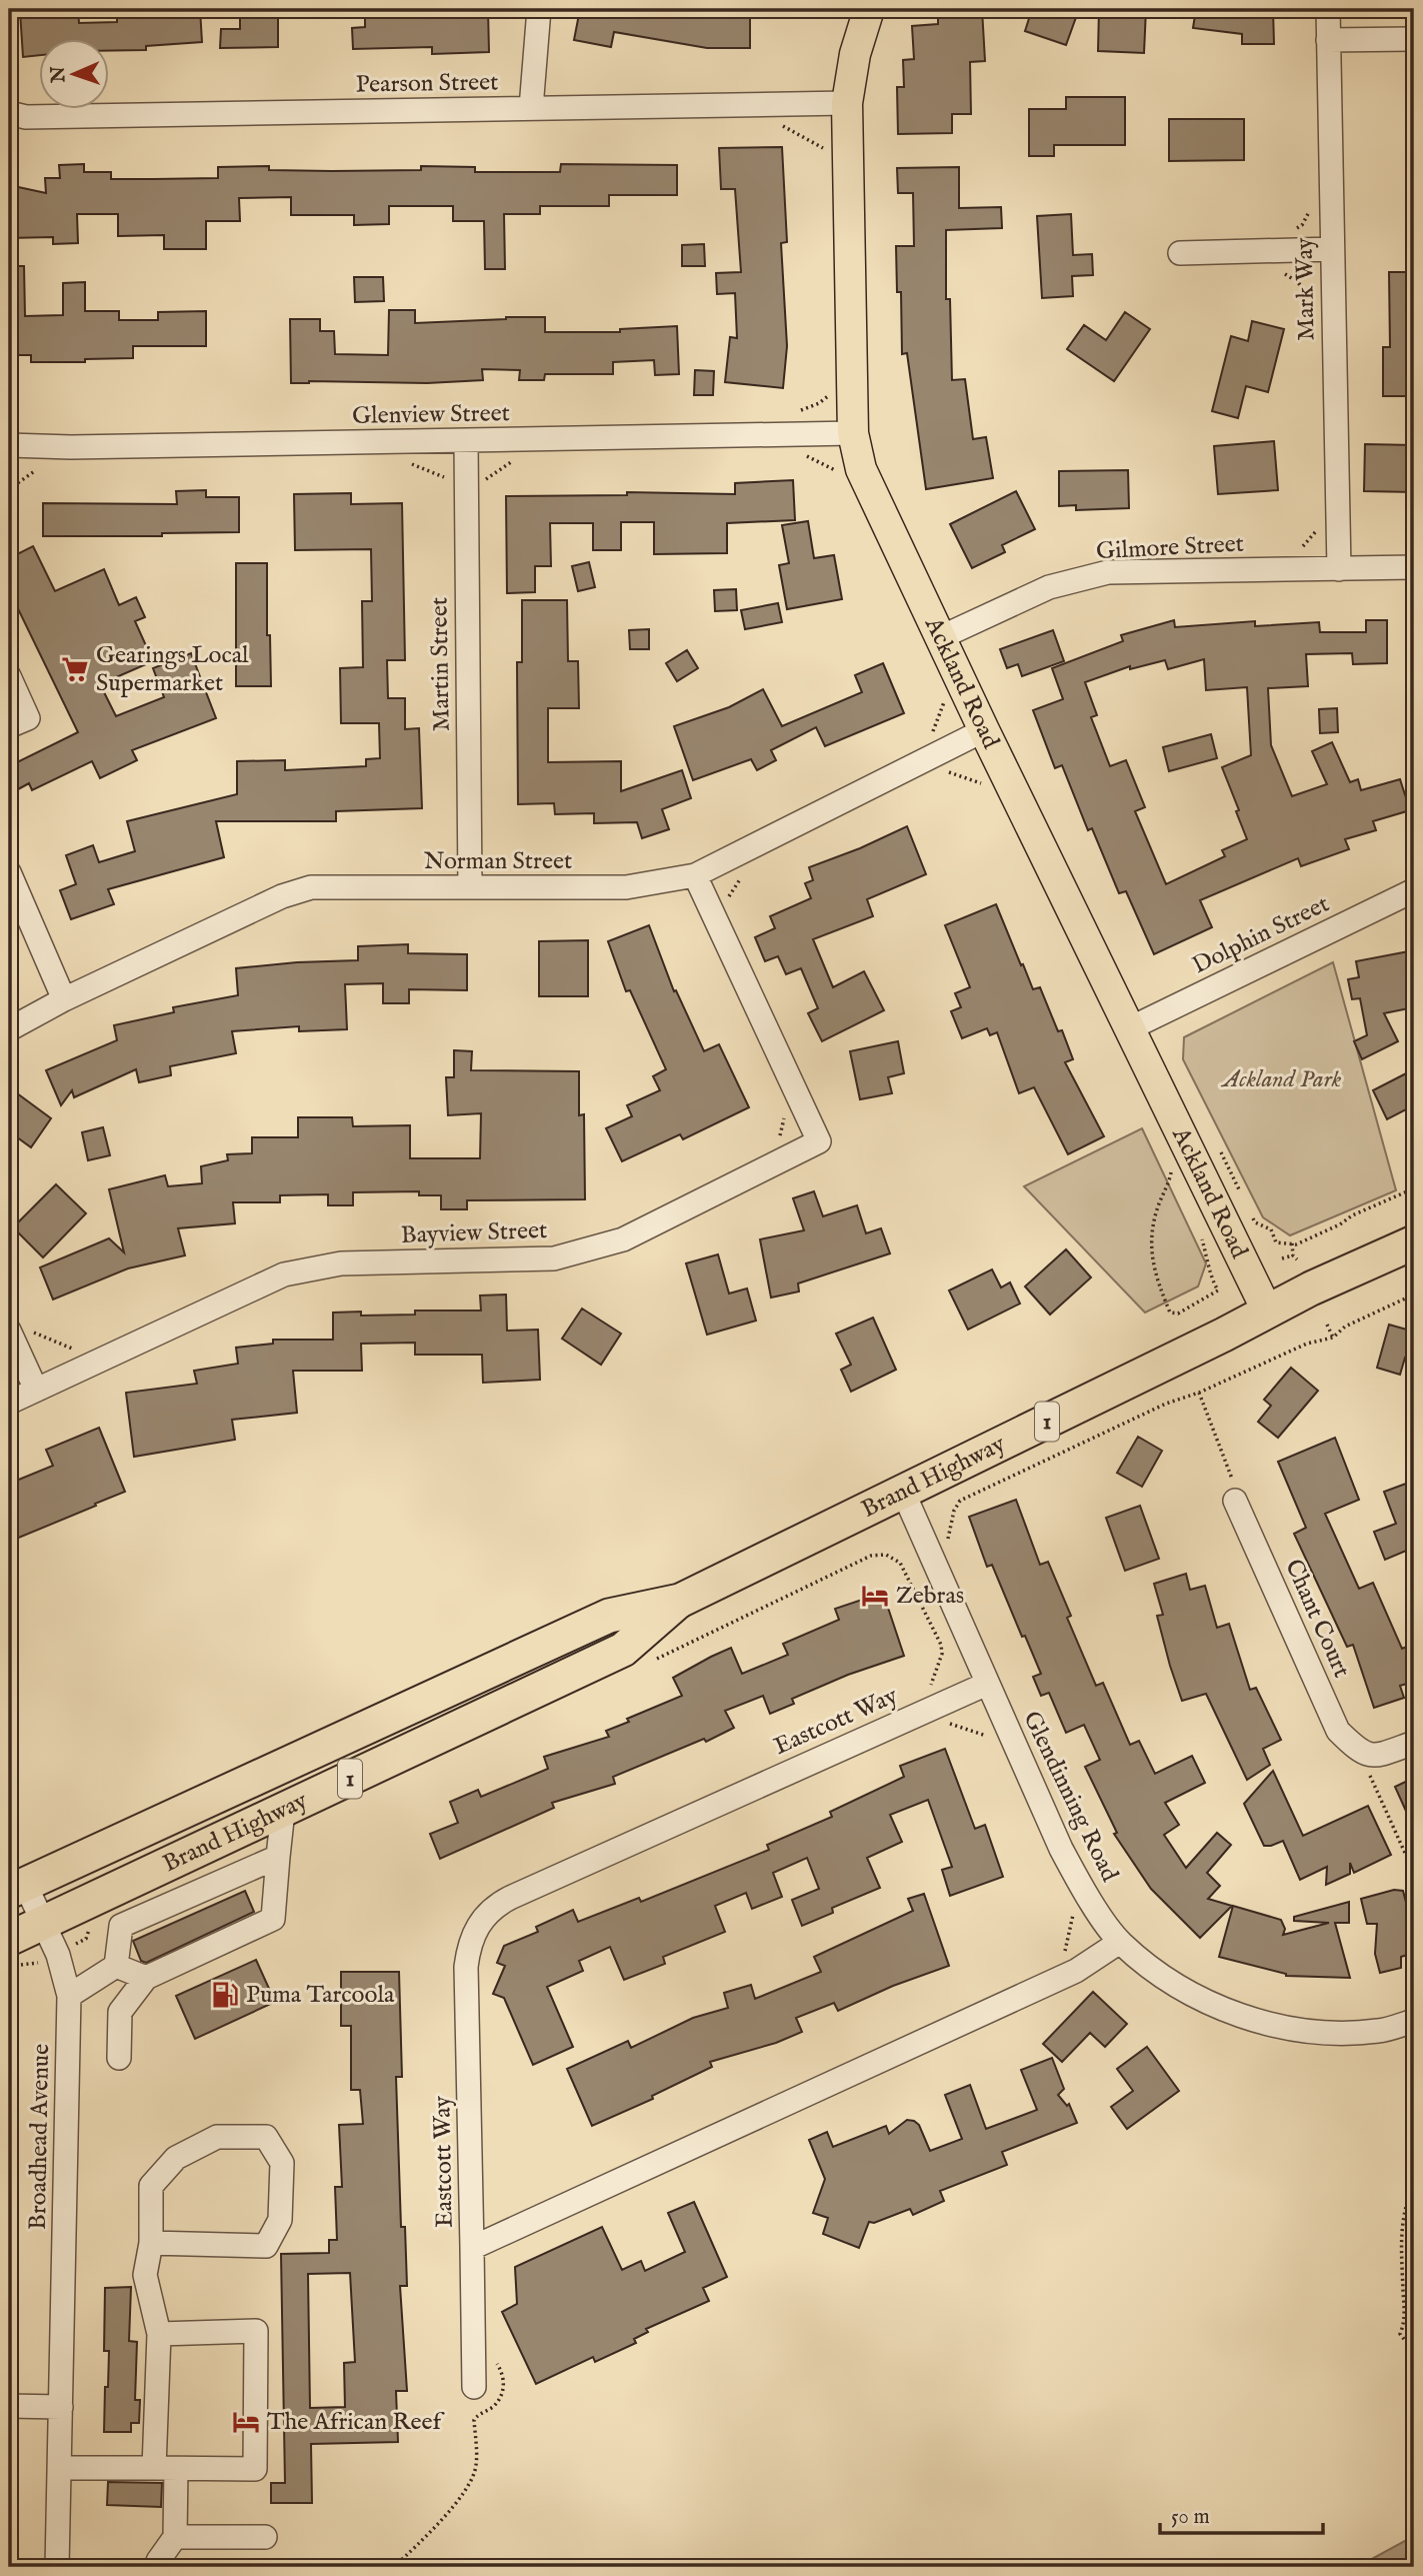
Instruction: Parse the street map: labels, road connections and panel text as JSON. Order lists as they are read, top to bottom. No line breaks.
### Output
{"streets":{"highway":["1","Brand Highway"],"main road":["Ackland Road"],"street":["Pearson Street","Mark Way","Glenview Street","Gilmore Street","Martin Street","Norman Street","Dolphin Street","Bayview Street","Chant Court","Eastcott Way","Glendinning Road","Broadhead Avenue"]},"crossings":[["Pearson Street","Ackland Road"],["Mark Way","Gilmore Street"],["Glenview Street","Martin Street"],["Glenview Street","Ackland Road"],["Gilmore Street","Ackland Road"],["Martin Street","Norman Street"],["Ackland Road","Norman Street"],["Ackland Road","Dolphin Street"],["Ackland Road","Brand Highway"],["Norman Street","Bayview Street"],["Brand Highway","Glendinning Road"],["Brand Highway","Broadhead Avenue"],["Eastcott Way","Glendinning Road"]],"parks":["Ackland Park"],"places":{"supermarket":["Gearings Local Supermarket"],"hotel":["Zebras","The African Reef"],"fuel station":["Puma Tarcoola"]},"scale_bar":"50 m","north":"left"}
